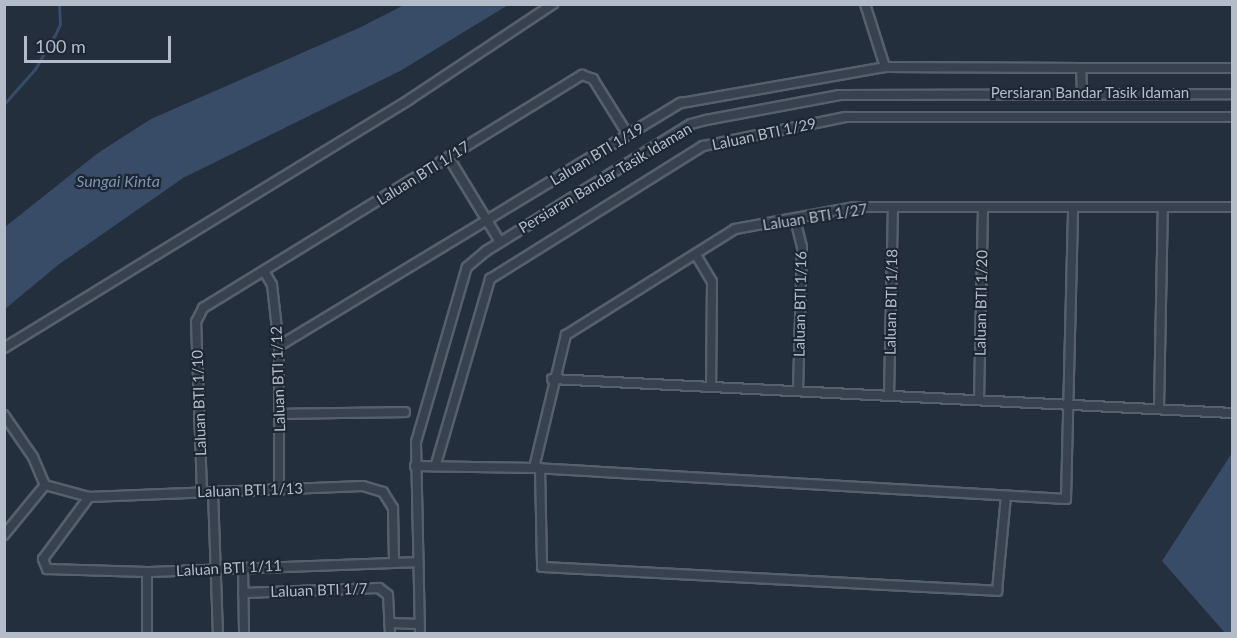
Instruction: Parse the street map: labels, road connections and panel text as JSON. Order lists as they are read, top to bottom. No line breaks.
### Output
{"streets":{"street":["Persiaran Bandar Tasik Idaman","Laluan BTI 1/29","Laluan BTI 1/19","Laluan BTI 1/17","Laluan BTI 1/27","Laluan BTI 1/18","Laluan BTI 1/20","Laluan BTI 1/16","Laluan BTI 1/12","Laluan BTI 1/10","Laluan BTI 1/13","Laluan BTI 1/11","Laluan BTI 1/7"]},"crossings":[["Persiaran Bandar Tasik Idaman","Laluan BTI 1/11"],["Laluan BTI 1/19","Laluan BTI 1/17"],["Laluan BTI 1/19","Laluan BTI 1/12"],["Laluan BTI 1/17","Laluan BTI 1/12"],["Laluan BTI 1/17","Laluan BTI 1/10"],["Laluan BTI 1/27","Laluan BTI 1/18"],["Laluan BTI 1/27","Laluan BTI 1/20"],["Laluan BTI 1/27","Laluan BTI 1/16"],["Laluan BTI 1/12","Laluan BTI 1/13"],["Laluan BTI 1/10","Laluan BTI 1/13"],["Laluan BTI 1/13","Laluan BTI 1/11"]],"water":["Sungai Kinta"],"scale_bar":"100 m"}
